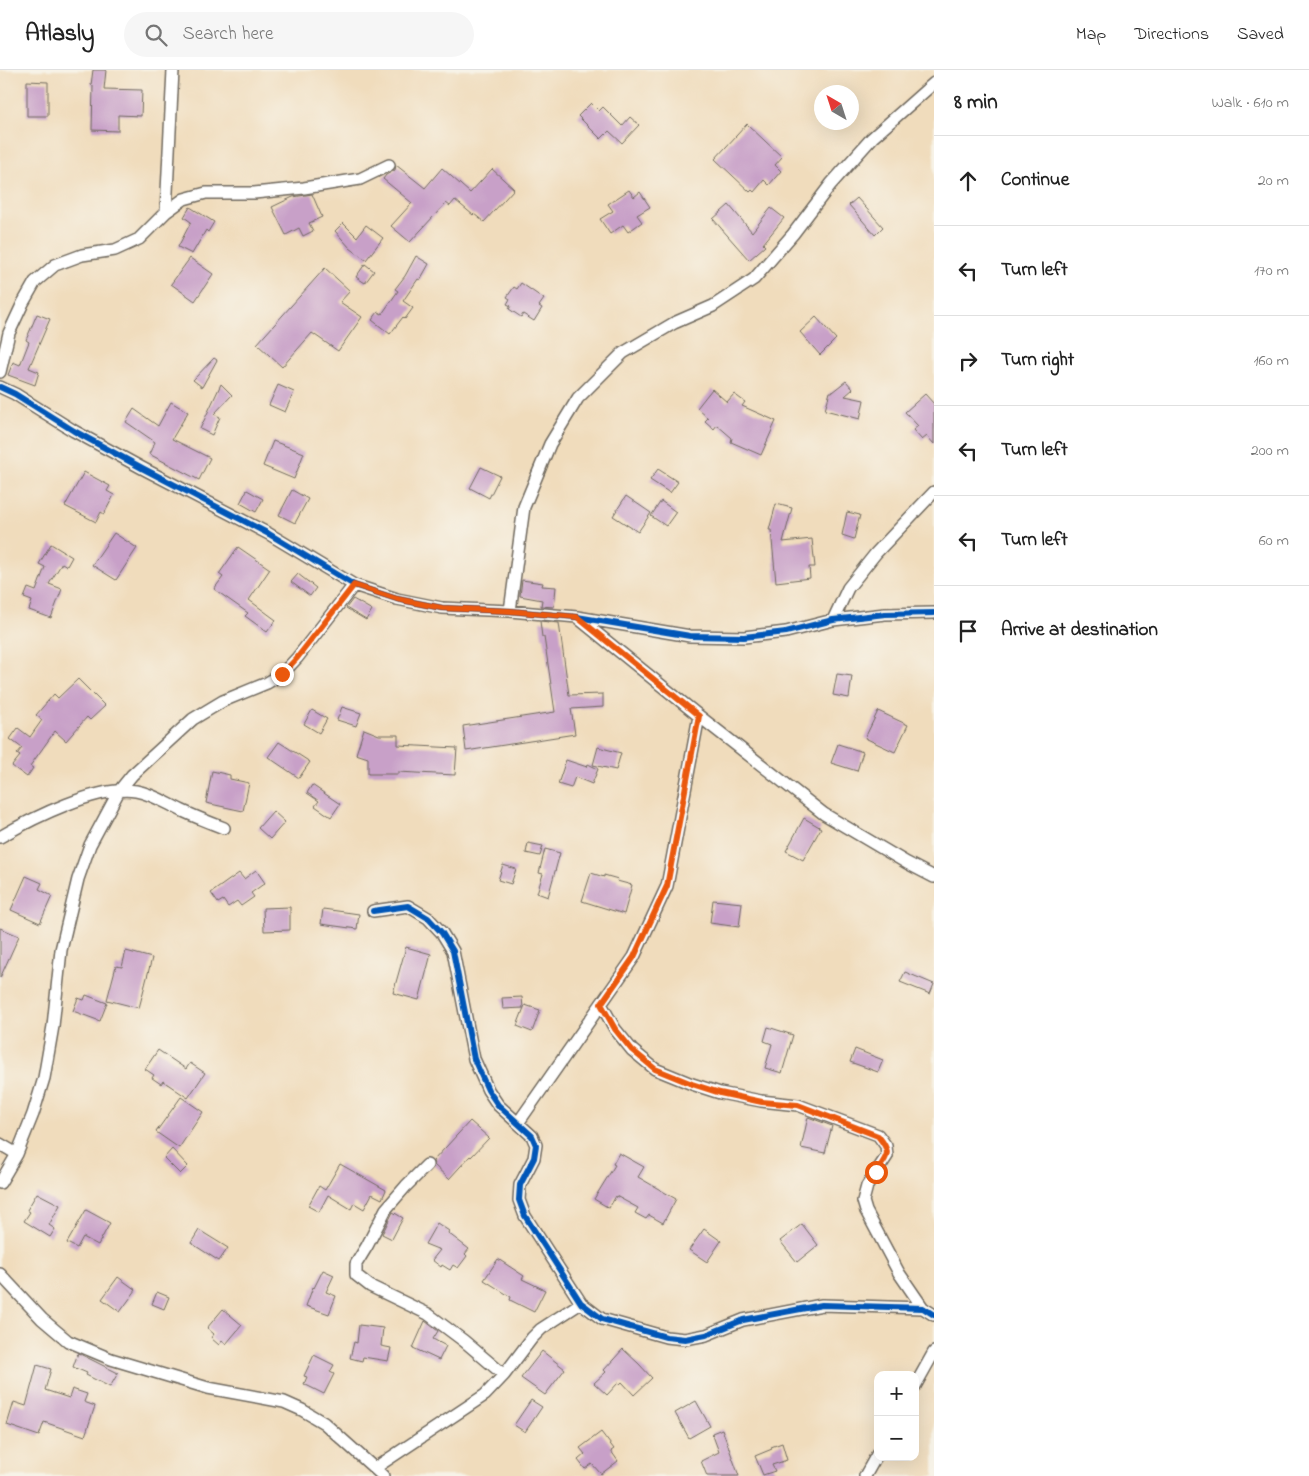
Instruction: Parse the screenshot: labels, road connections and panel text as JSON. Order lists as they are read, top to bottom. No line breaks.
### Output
{"north":"top left","page":{"header":"Atlasly","search":"Search here","nav":["Map","Directions","Saved"],"heading":["8 min","Walk · 610 m"],"list":[["Continue","20 m"],["Turn left","170 m"],["Turn right","160 m"],["Turn left","200 m"],["Turn left","60 m"],"Arrive at destination"],"map_buttons":["+","−"]}}
